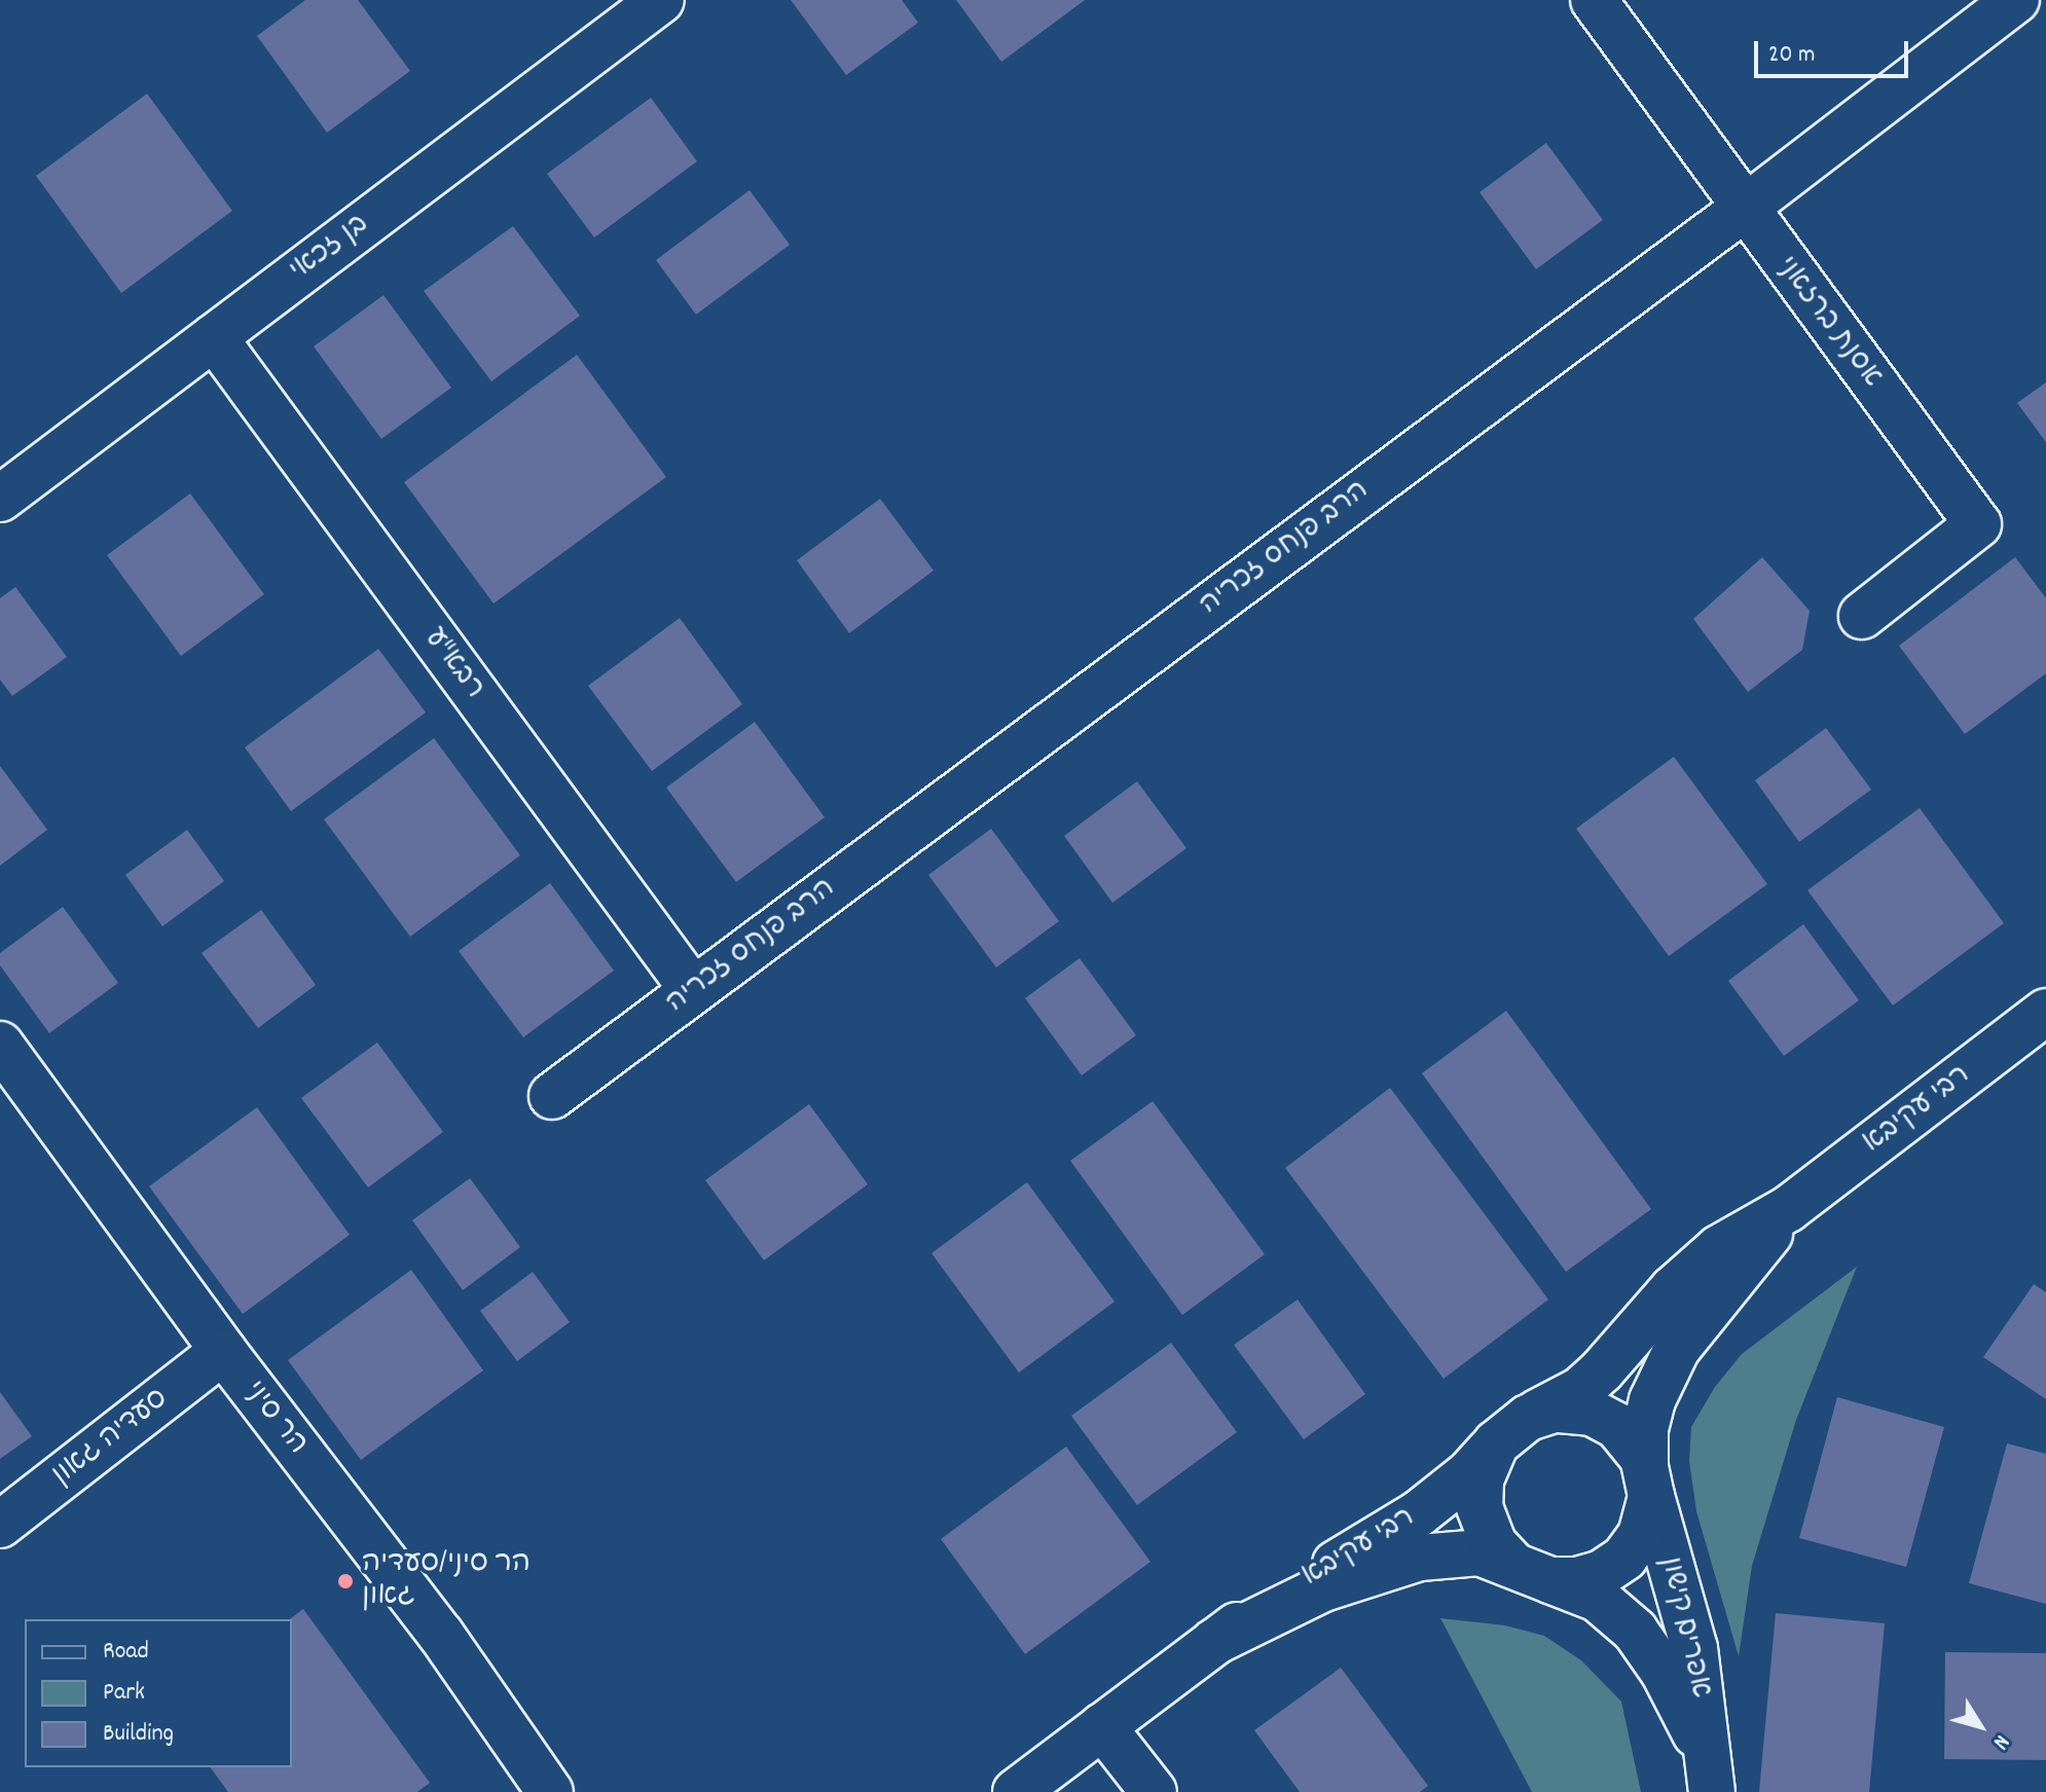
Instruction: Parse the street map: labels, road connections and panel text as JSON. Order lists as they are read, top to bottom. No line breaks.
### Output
{"streets":{"street":["בן זכאי","אסנת ברזאני","הרב פנחס זכריה","רבא\"ע","רבי עקיבא","הר סיני","סעדיה גאון","אפרים קישון"]},"crossings":[["בן זכאי","רבא\"ע"],["אסנת ברזאני","הרב פנחס זכריה"],["הרב פנחס זכריה","רבא\"ע"],["רבי עקיבא","אפרים קישון"],["הר סיני","סעדיה גאון"]],"places":["הר סיני/סעדיה גאון"],"legend":["Road","Park","Building"],"scale_bar":"20 m","north":"bottom right"}
